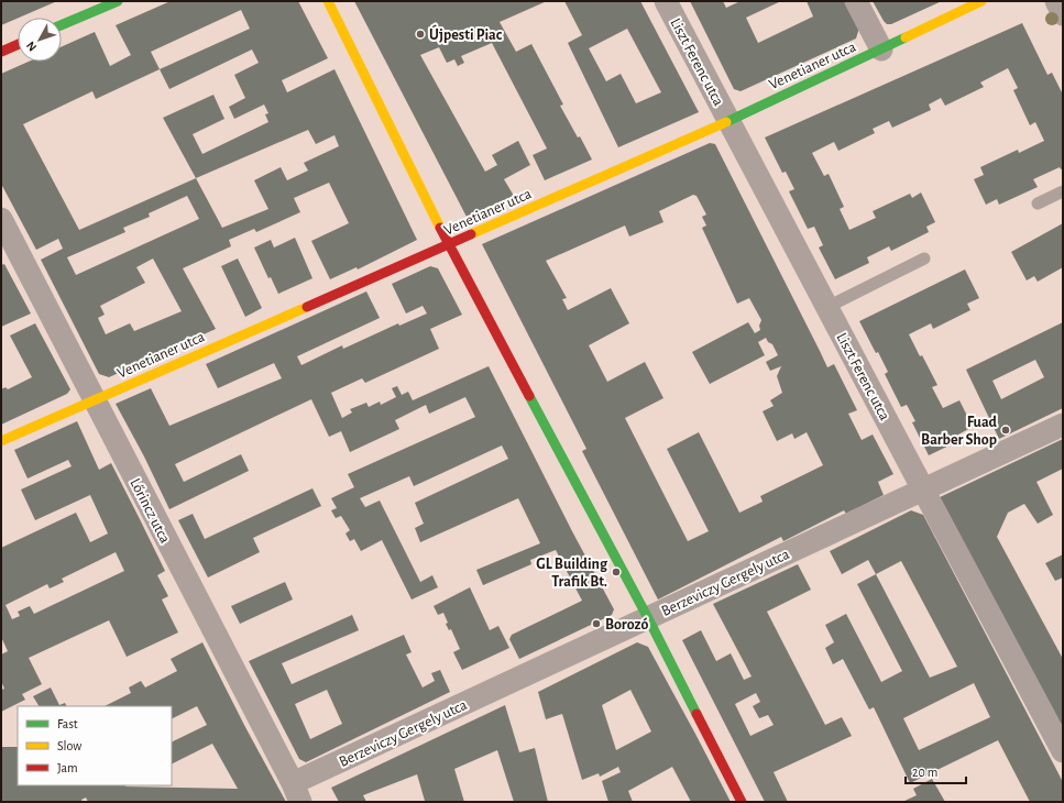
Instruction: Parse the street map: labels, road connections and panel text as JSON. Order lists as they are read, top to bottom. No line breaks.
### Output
{"streets":{"street":["Liszt Ferenc utca","Venetianer utca","Lőrincz utca","Berzeviczy Gergely utca"]},"crossings":[["Liszt Ferenc utca","Venetianer utca"],["Liszt Ferenc utca","Berzeviczy Gergely utca"],["Venetianer utca","Lőrincz utca"],["Lőrincz utca","Berzeviczy Gergely utca"]],"places":["Újpesti Piac","Fuad Barber Shop","GL Building Trafik Bt.","Borozó"],"legend":["Fast","Slow","Jam"],"scale_bar":"20 m","north":"bottom left"}
